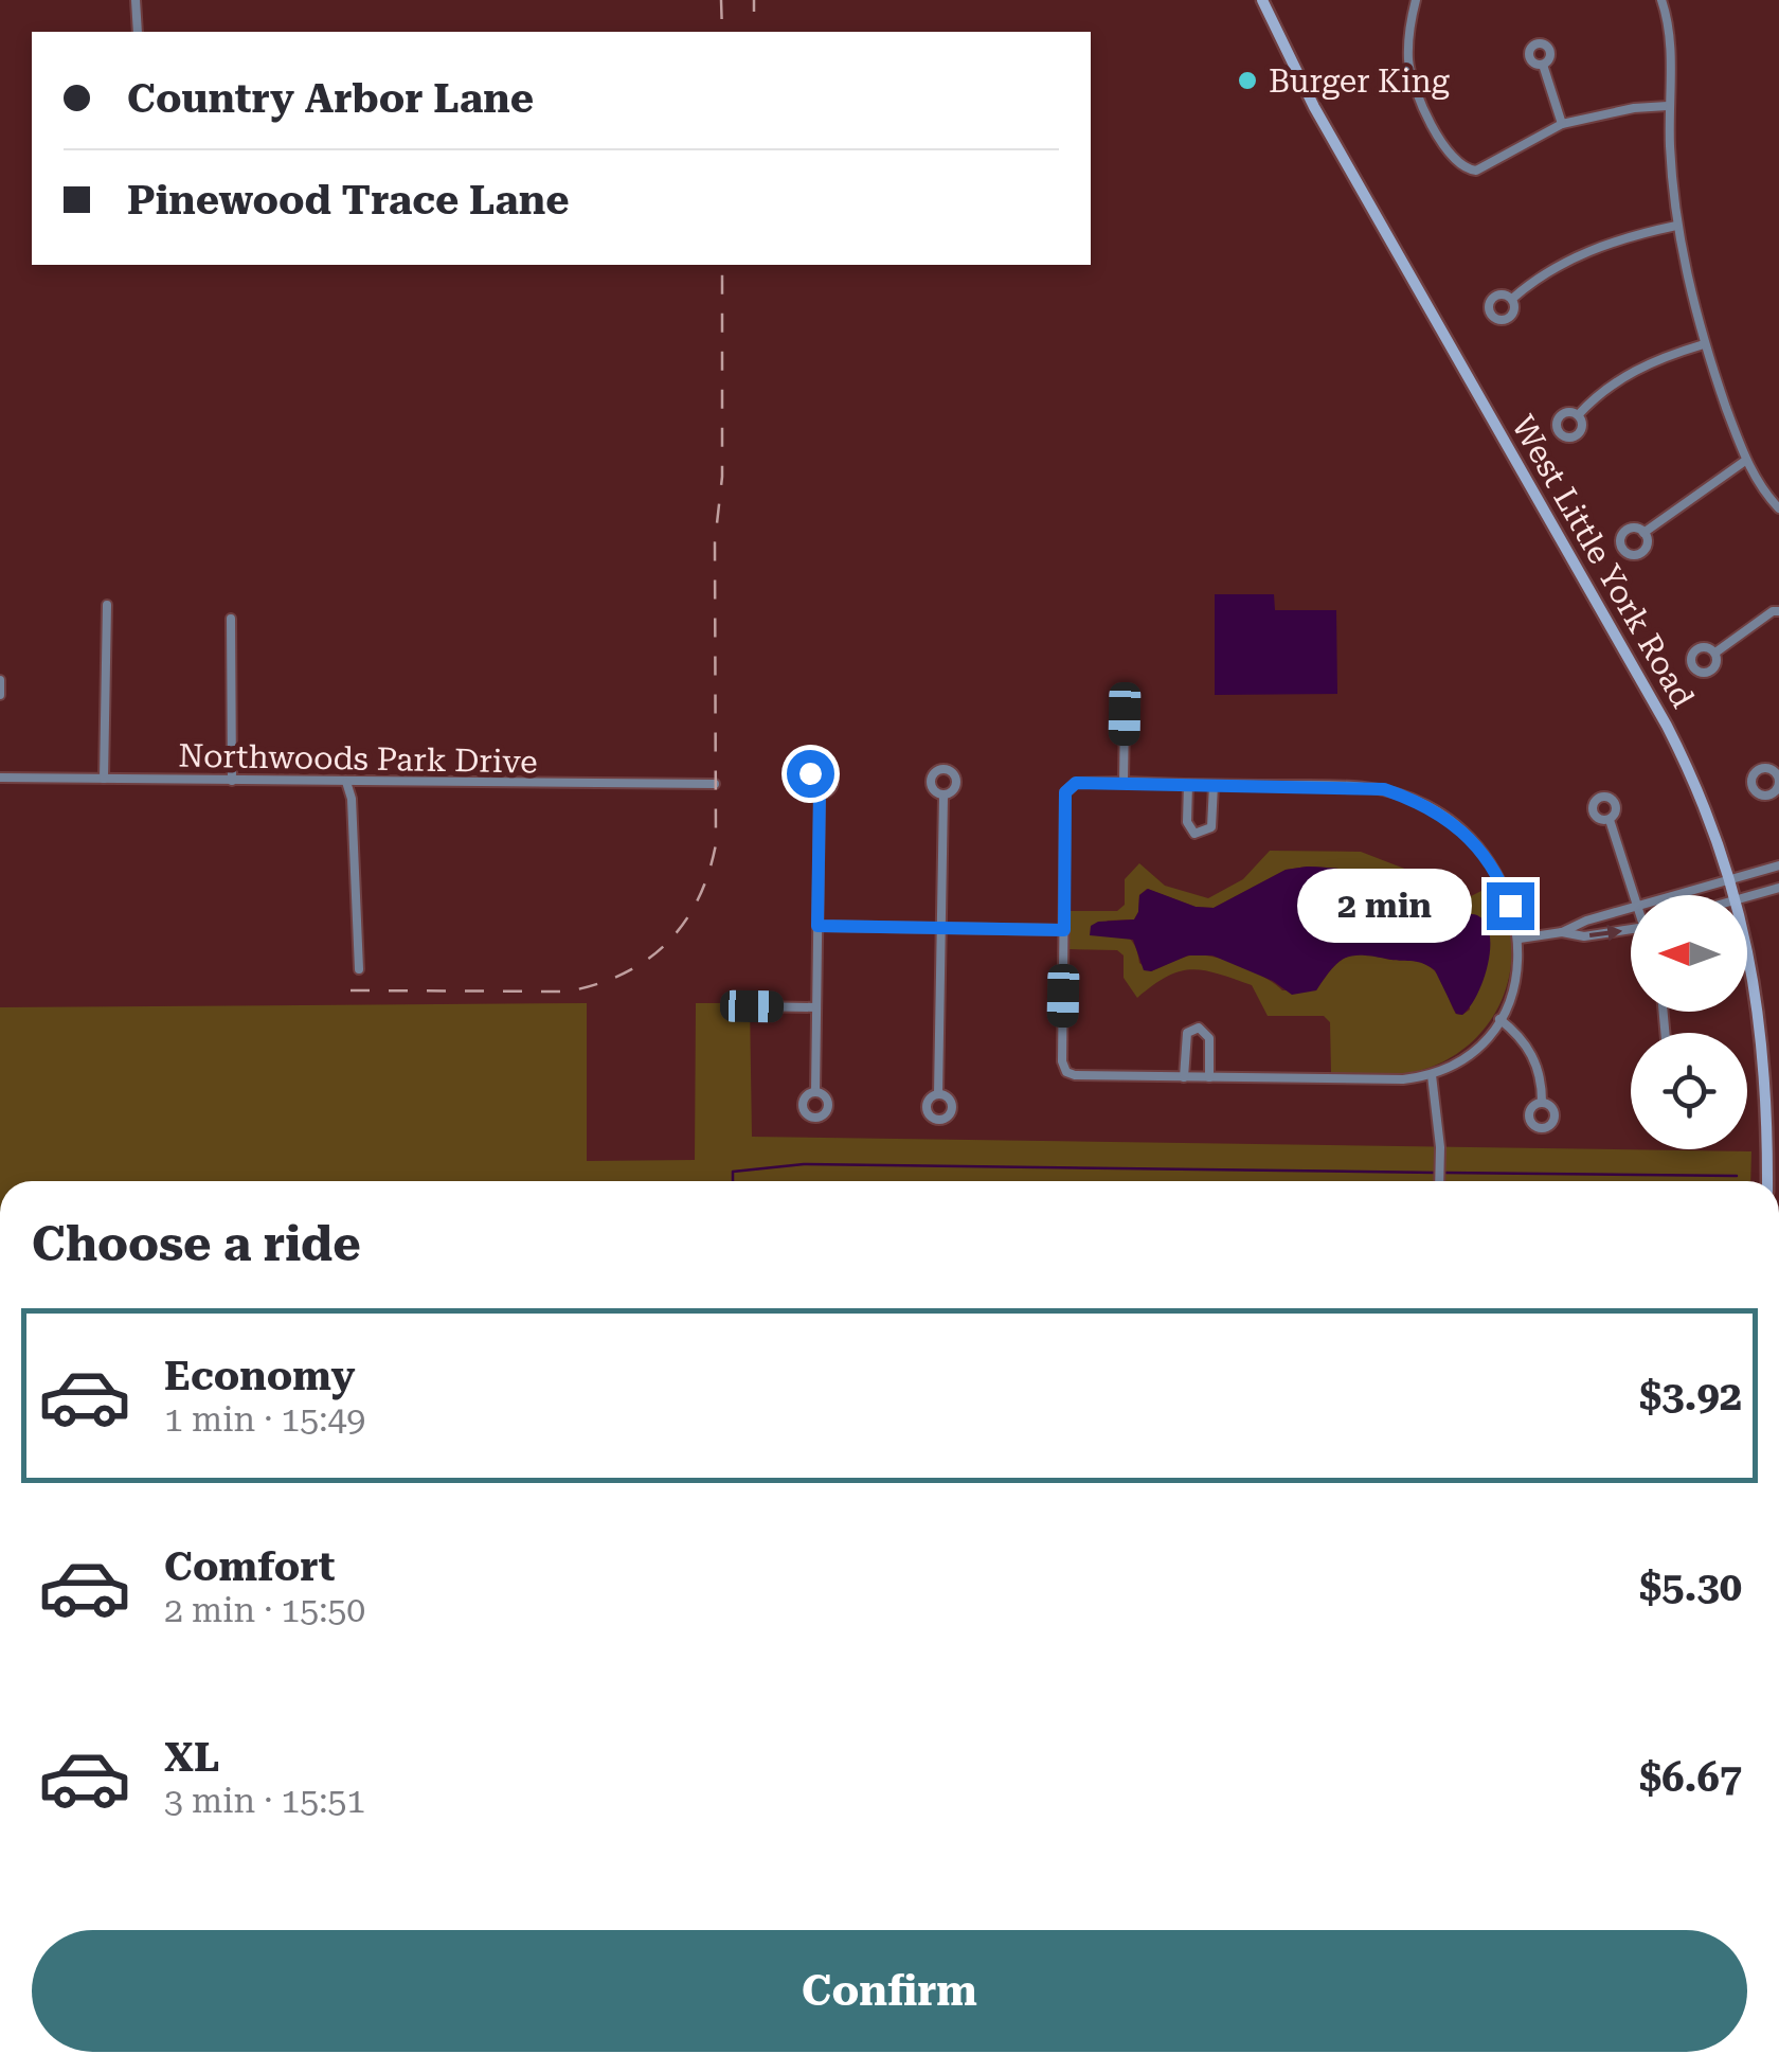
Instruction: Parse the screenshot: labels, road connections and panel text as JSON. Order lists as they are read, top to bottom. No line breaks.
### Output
{"streets":{"main road":["West Little York Road"],"street":["Northwoods Park Drive"]},"places":["Burger King"],"north":"left","page":{"banner":["Country Arbor Lane","Pinewood Trace Lane"],"bubble":"2 min","heading":"Choose a ride","list":[{"name":"Economy","note":"1 min · 15:49","value":"$3.92"},{"name":"Comfort","note":"2 min · 15:50","value":"$5.30"},{"name":"XL","note":"3 min · 15:51","value":"$6.67"}],"buttons":"Confirm"}}
